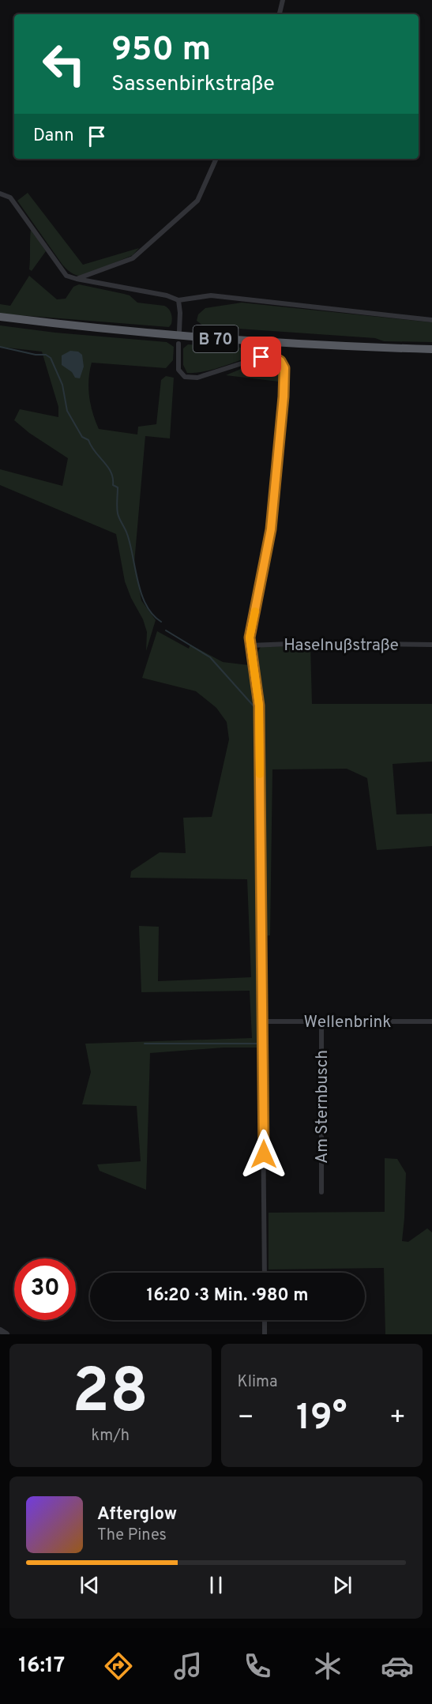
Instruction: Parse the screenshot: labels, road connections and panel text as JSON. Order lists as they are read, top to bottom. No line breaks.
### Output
{"streets":{"highway":["B 70"],"street":["Haselnußstraße","Wellenbrink","Am Sternbusch"]},"crossings":[["Wellenbrink","Am Sternbusch"]],"page":{"turn":["950 m","Sassenbirkstraße"],"then":"Dann","limit":"30","trip":"16:20 · 3 Min. · 980 m","tile":[["28","km/h"],"Klima"],"heat":["−","19°","+"],"song":["Afterglow","The Pines"],"tabs":"16:17"}}
